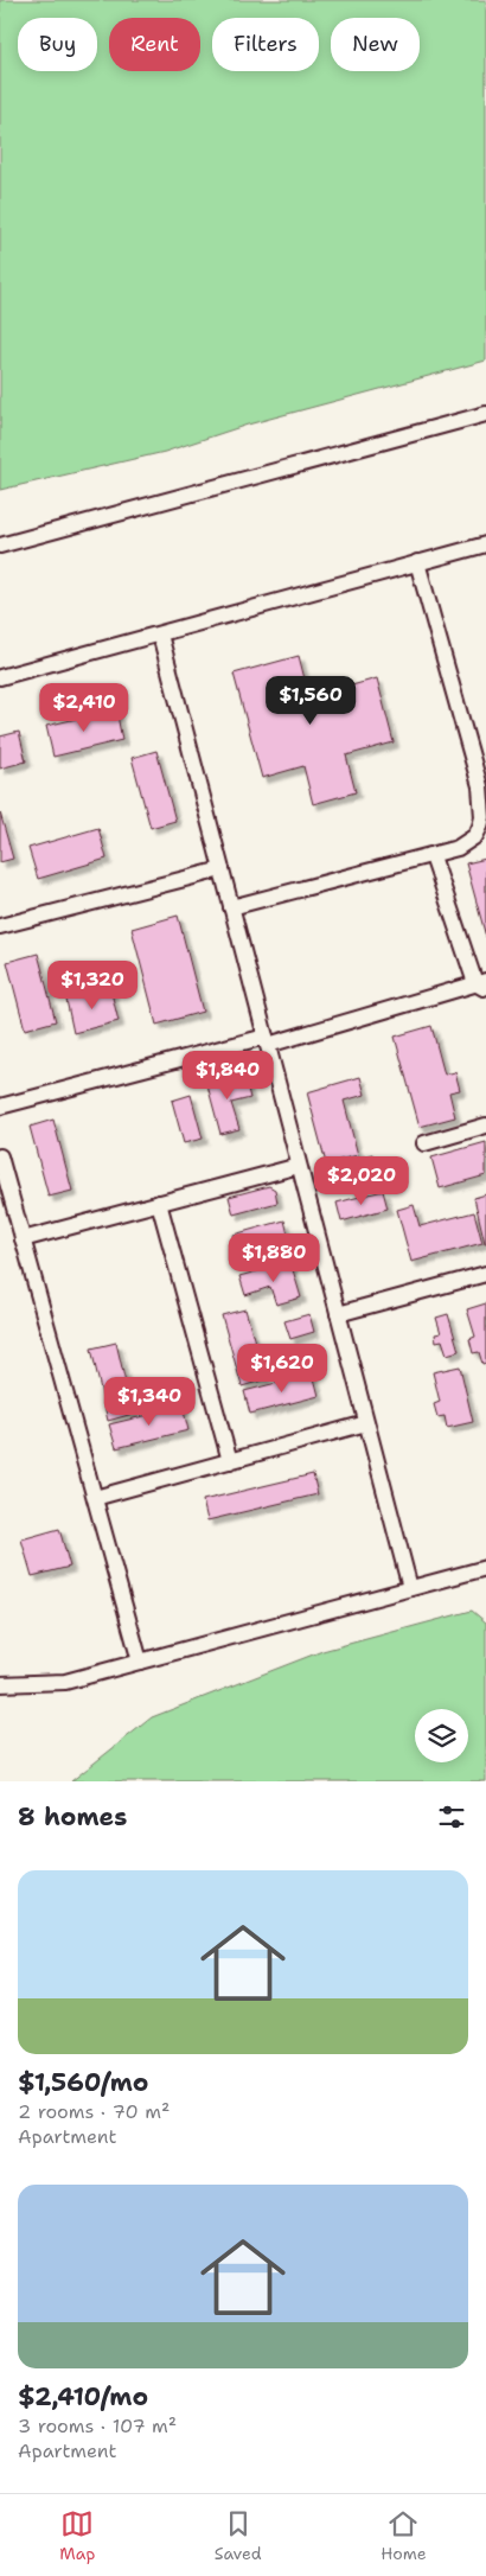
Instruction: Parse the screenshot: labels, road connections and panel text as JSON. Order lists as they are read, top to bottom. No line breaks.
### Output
{"page":{"chip":["Buy","Rent","Filters","New"],"price":["$1,560","$2,410","$1,320","$1,840","$2,020","$1,880","$1,620","$1,340"],"heading":"8 homes","list":[{"name":"$1,560/mo","note":"2 rooms · 70 m² · Apartment"},{"name":"$2,410/mo","note":"3 rooms · 107 m² · Apartment"}],"tabs":["Map","Saved","Home"]}}
